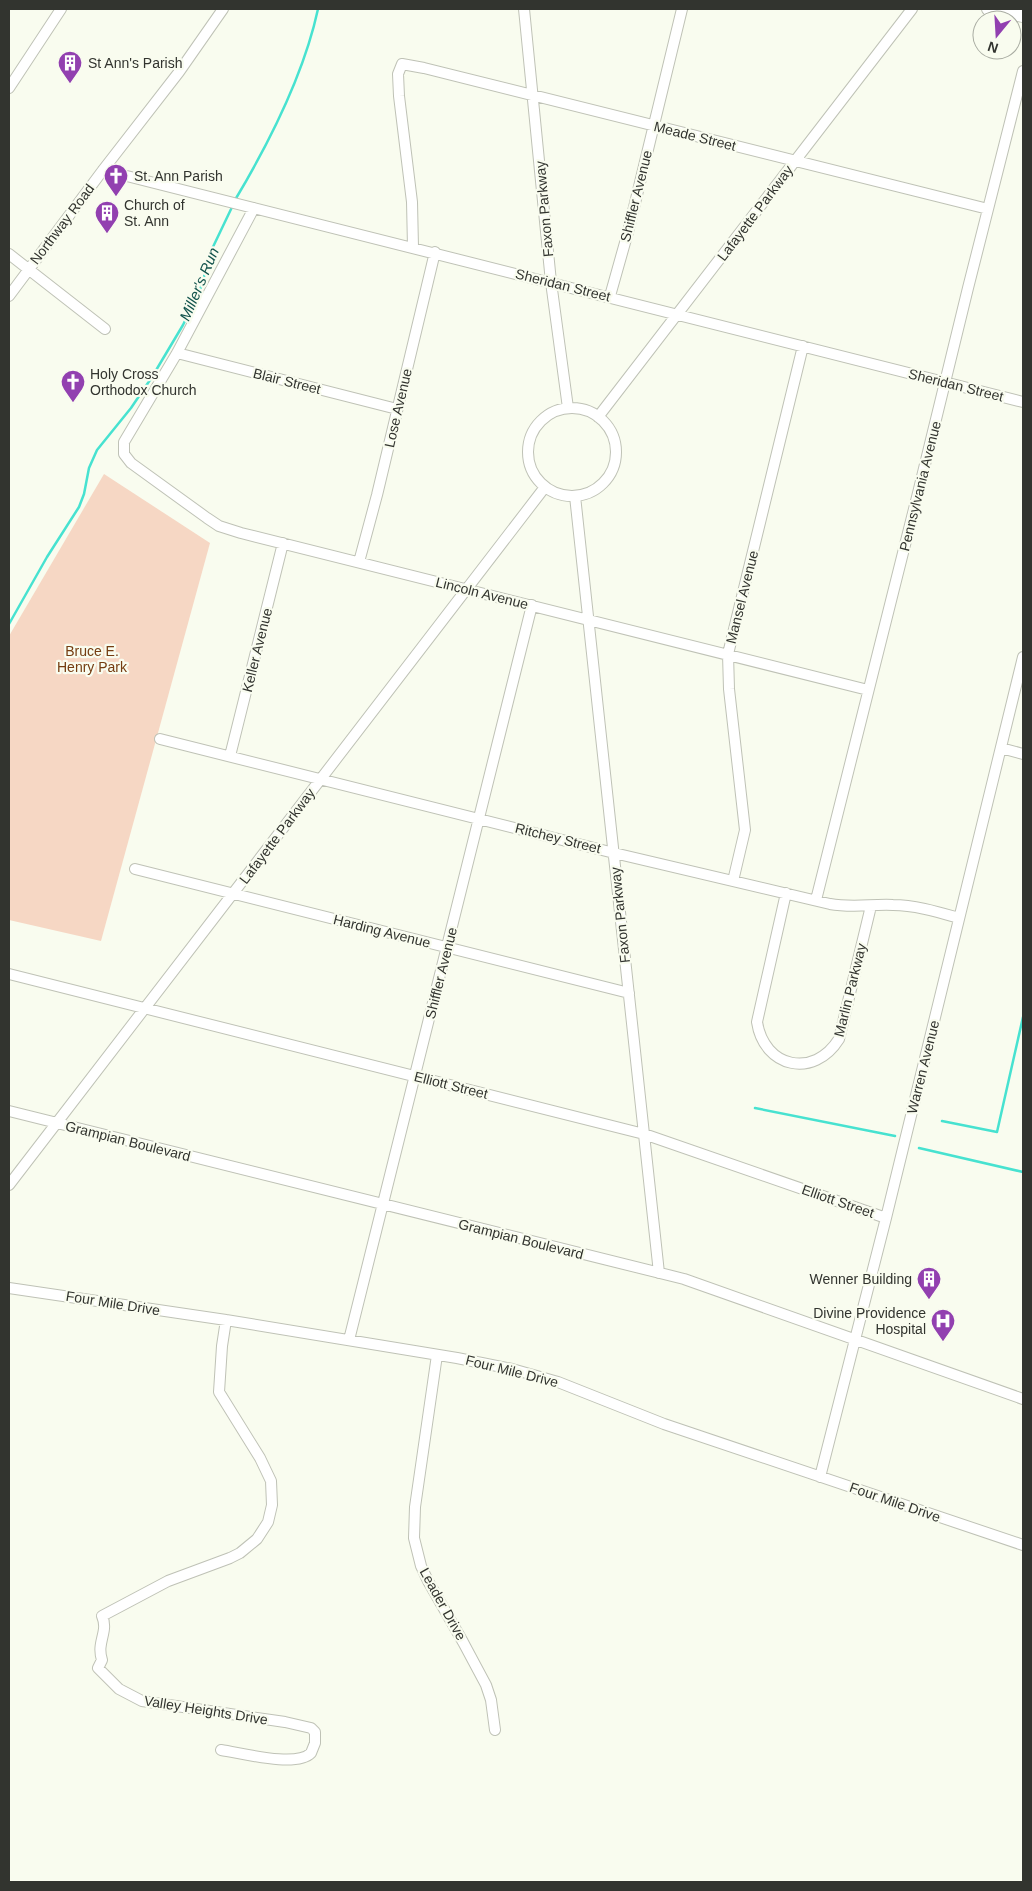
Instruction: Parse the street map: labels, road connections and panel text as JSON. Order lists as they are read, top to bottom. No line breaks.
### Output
{"streets":{"street":["Meade Street","Shiffler Avenue","Faxon Parkway","Lafayette Parkway","Northway Road","Sheridan Street","Blair Street","Lose Avenue","Pennsylvania Avenue","Lincoln Avenue","Mansel Avenue","Keller Avenue","Ritchey Street","Harding Avenue","Marlin Parkway","Warren Avenue","Elliott Street","Grampian Boulevard","Four Mile Drive","Leader Drive","Valley Heights Drive"]},"crossings":[["Meade Street","Shiffler Avenue"],["Meade Street","Faxon Parkway"],["Meade Street","Lafayette Parkway"],["Meade Street","Sheridan Street"],["Meade Street","Pennsylvania Avenue"],["Shiffler Avenue","Sheridan Street"],["Shiffler Avenue","Lincoln Avenue"],["Shiffler Avenue","Ritchey Street"],["Shiffler Avenue","Harding Avenue"],["Shiffler Avenue","Elliott Street"],["Shiffler Avenue","Grampian Boulevard"],["Shiffler Avenue","Four Mile Drive"],["Faxon Parkway","Lafayette Parkway"],["Faxon Parkway","Sheridan Street"],["Faxon Parkway","Lincoln Avenue"],["Faxon Parkway","Ritchey Street"],["Faxon Parkway","Harding Avenue"],["Faxon Parkway","Elliott Street"],["Faxon Parkway","Grampian Boulevard"],["Lafayette Parkway","Sheridan Street"],["Lafayette Parkway","Lincoln Avenue"],["Lafayette Parkway","Ritchey Street"],["Lafayette Parkway","Harding Avenue"],["Lafayette Parkway","Elliott Street"],["Lafayette Parkway","Grampian Boulevard"],["Northway Road","Sheridan Street"],["Sheridan Street","Lose Avenue"],["Sheridan Street","Pennsylvania Avenue"],["Sheridan Street","Mansel Avenue"],["Blair Street","Lose Avenue"],["Blair Street","Lincoln Avenue"],["Lose Avenue","Lincoln Avenue"],["Pennsylvania Avenue","Lincoln Avenue"],["Pennsylvania Avenue","Ritchey Street"],["Lincoln Avenue","Mansel Avenue"],["Lincoln Avenue","Keller Avenue"],["Mansel Avenue","Ritchey Street"],["Keller Avenue","Ritchey Street"],["Ritchey Street","Marlin Parkway"],["Ritchey Street","Warren Avenue"],["Warren Avenue","Elliott Street"],["Warren Avenue","Grampian Boulevard"],["Warren Avenue","Four Mile Drive"],["Four Mile Drive","Leader Drive"],["Four Mile Drive","Valley Heights Drive"]],"water":["Miller's Run"],"parks":["Bruce E. Henry Park"],"places":{"building":["St Ann's Parish","Church of St. Ann","Wenner Building"],"church":["St. Ann Parish","Holy Cross Orthodox Church"],"hospital":["Divine Providence Hospital"]},"north":"bottom"}
